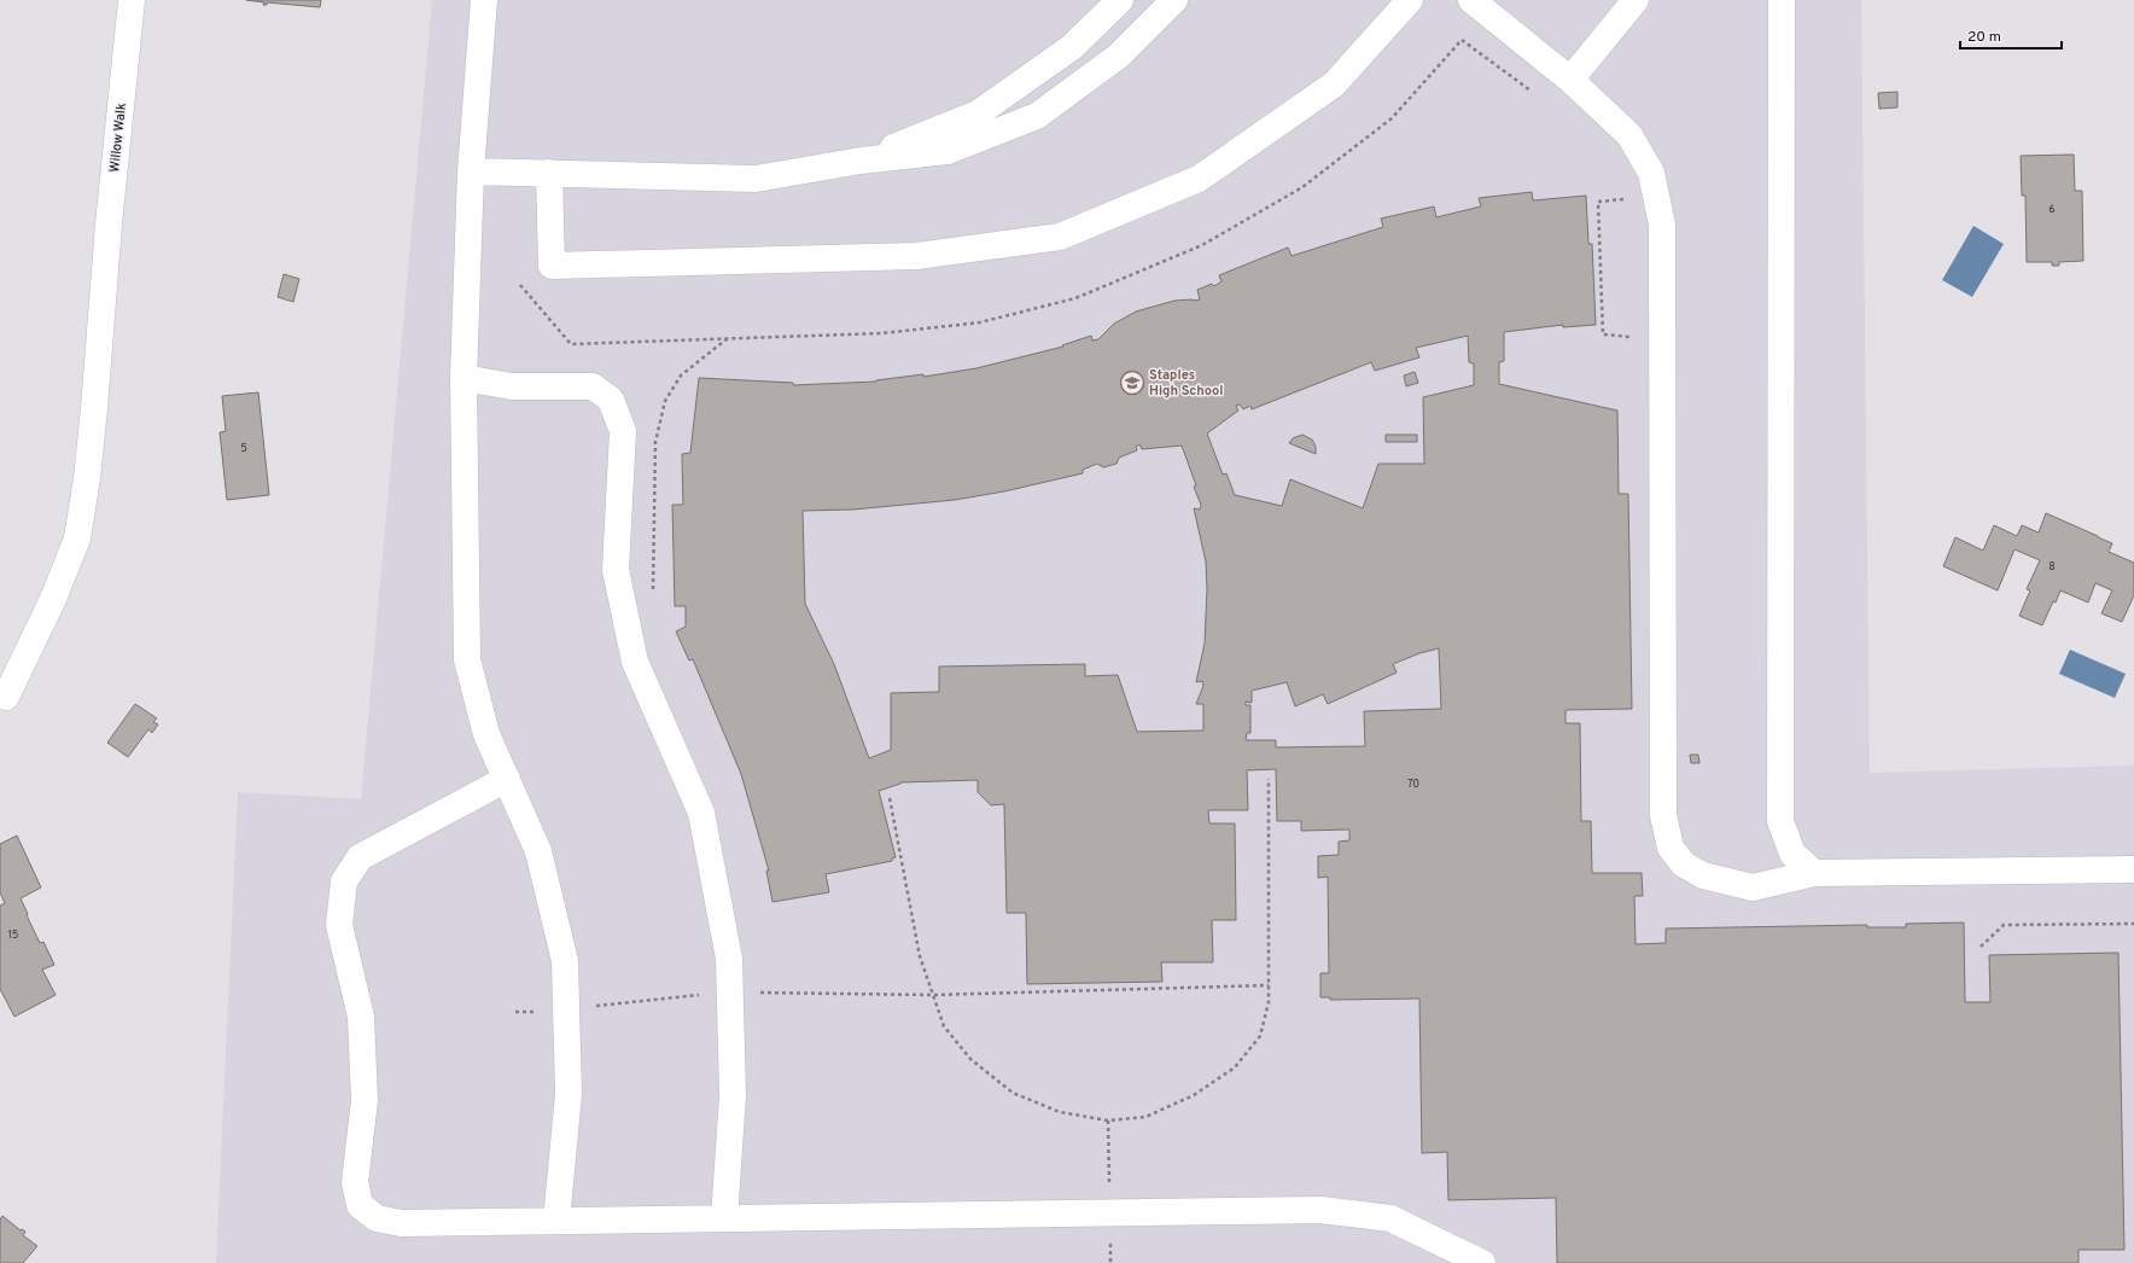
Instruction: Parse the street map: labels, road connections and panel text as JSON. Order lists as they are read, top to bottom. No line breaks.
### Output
{"streets":{"street":["Willow Walk"]},"places":{"school or university":["Staples High School"]},"house_numbers":["6","5","8","70","15"],"scale_bar":"20 m"}
